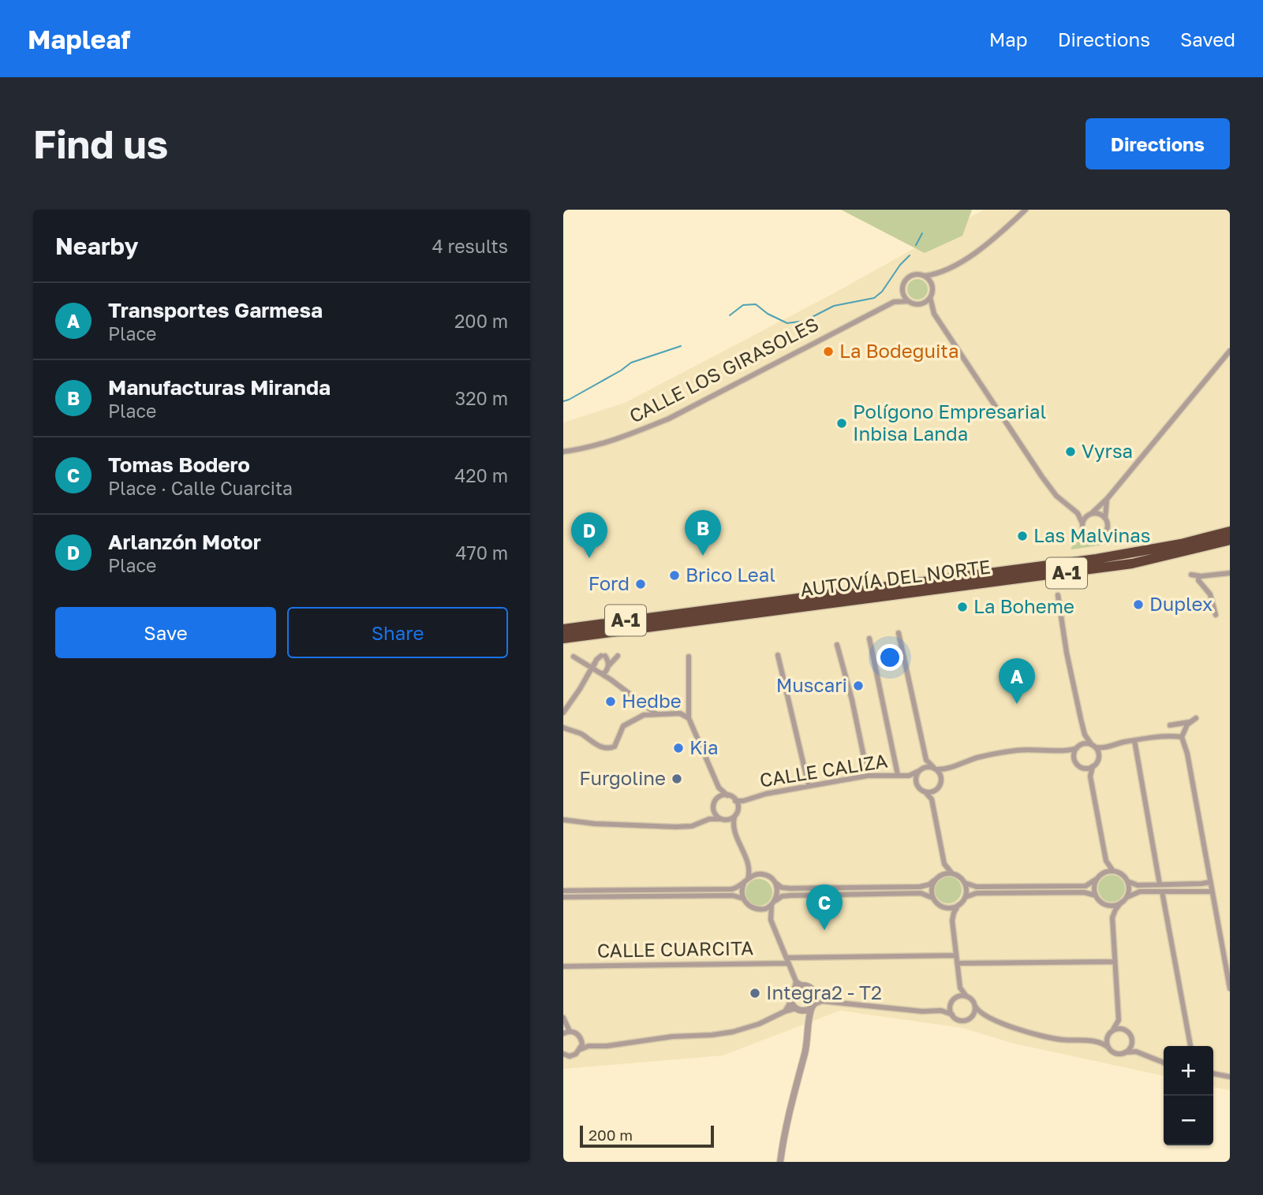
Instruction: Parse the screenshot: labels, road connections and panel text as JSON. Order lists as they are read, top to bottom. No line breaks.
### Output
{"streets":{"highway":["A-1","AUTOVÍA DEL NORTE"],"street":["CALLE LOS GIRASOLES","CALLE CALIZA","CALLE CUARCITA"]},"places":["La Bodeguita","Polígono Empresarial Inbisa Landa","Vyrsa","Las Malvinas","Brico Leal","Ford","Duplex","La Boheme","Muscari","Hedbe","Kia","Furgoline","Integra2 - T2"],"scale_bar":"200 m","page":{"header":"Mapleaf","nav":["Map","Directions","Saved"],"buttons":["Directions",["Save","Share"]],"title":"Find us","heading":["Nearby","4 results"],"list":[{"mark":"A","name":"Transportes Garmesa","note":"Place","value":"200 m"},{"mark":"B","name":"Manufacturas Miranda","note":"Place","value":"320 m"},{"mark":"C","name":"Tomas Bodero","note":"Place · Calle Cuarcita","value":"420 m"},{"mark":"D","name":"Arlanzón Motor","note":"Place","value":"470 m"}],"pins":["B","D","A","C"],"map_buttons":["+","−"],"scale":"200 m"}}
